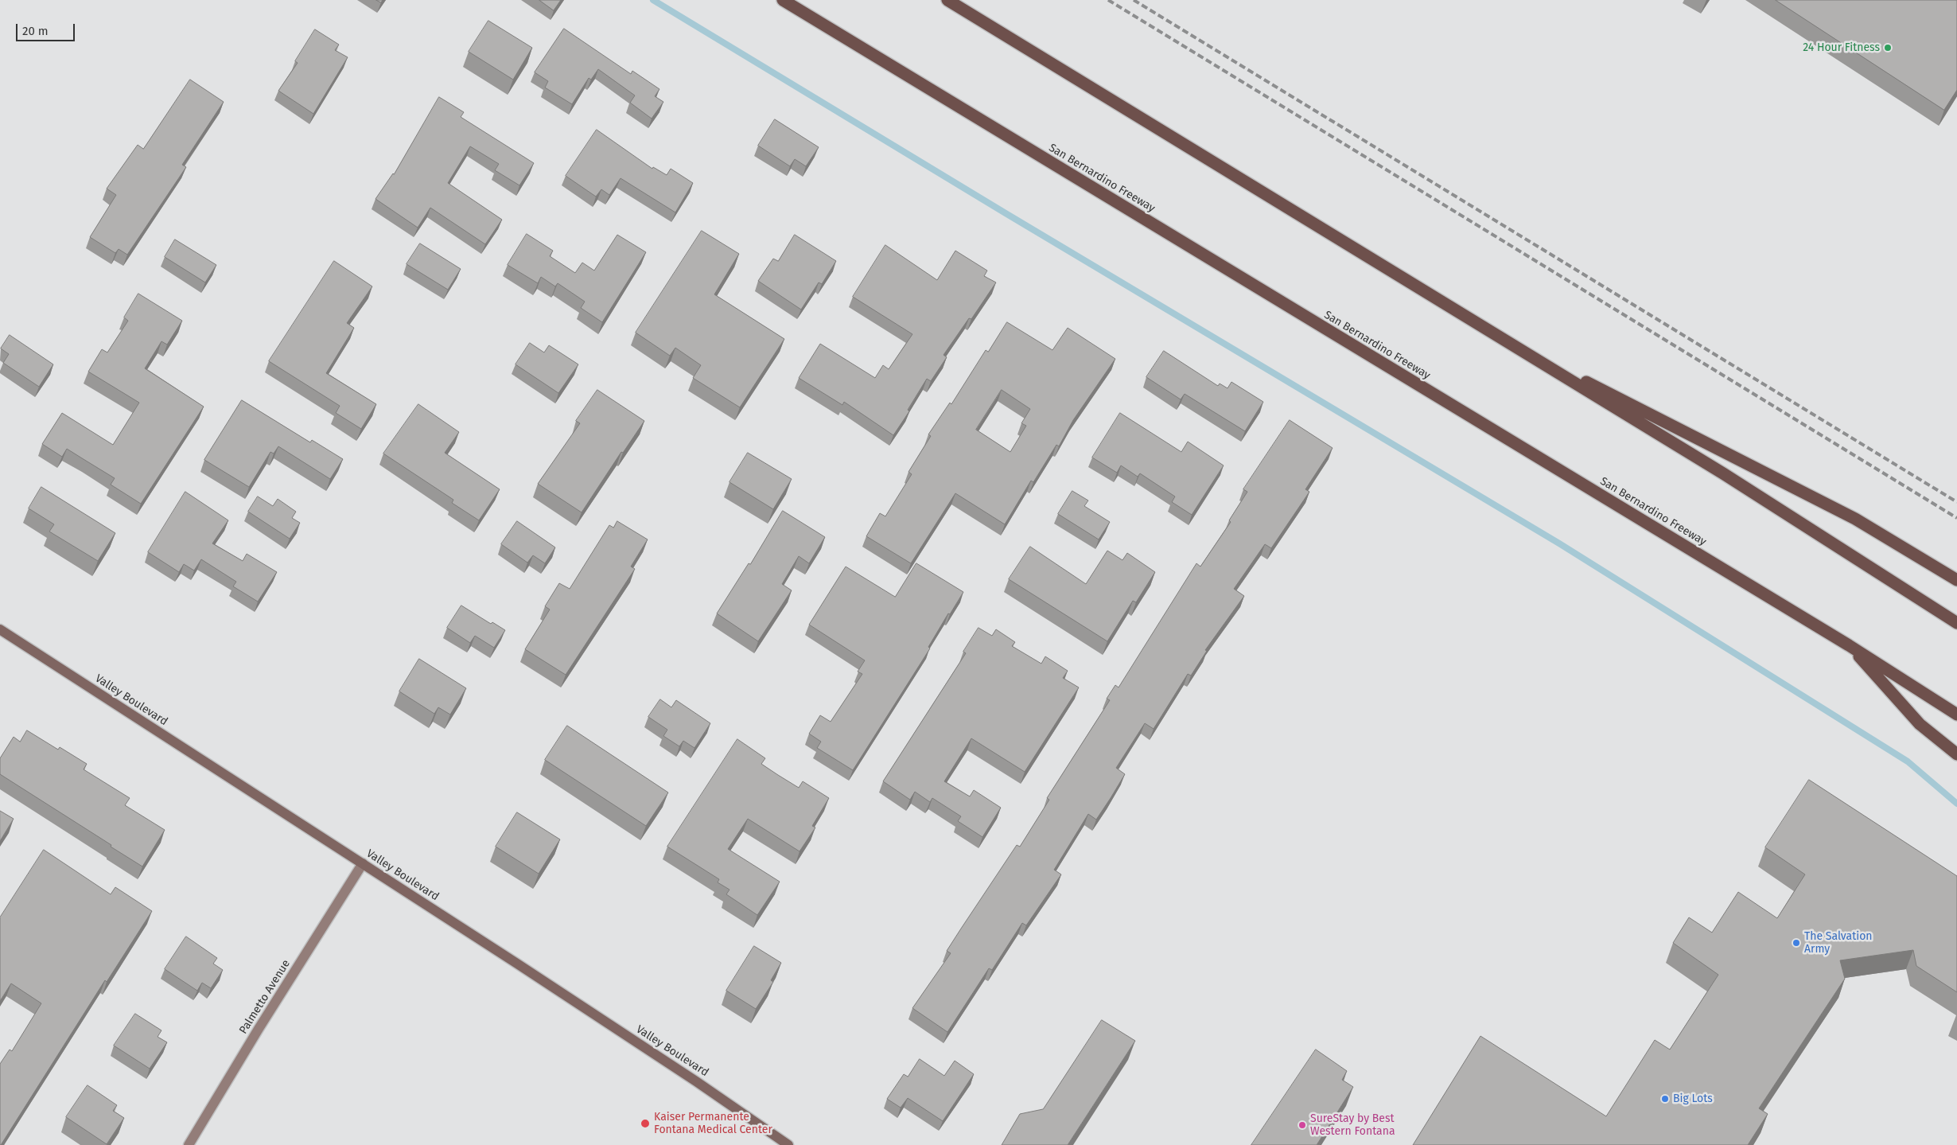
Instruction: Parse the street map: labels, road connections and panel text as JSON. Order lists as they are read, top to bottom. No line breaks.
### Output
{"streets":{"highway":["San Bernardino Freeway"],"main road":["Valley Boulevard"],"street":["Palmetto Avenue"]},"crossings":[["Valley Boulevard","Palmetto Avenue"]],"places":["24 Hour Fitness","The Salvation Army","Big Lots","Kaiser Permanente Fontana Medical Center","SureStay by Best Western Fontana"],"scale_bar":"20 m"}
